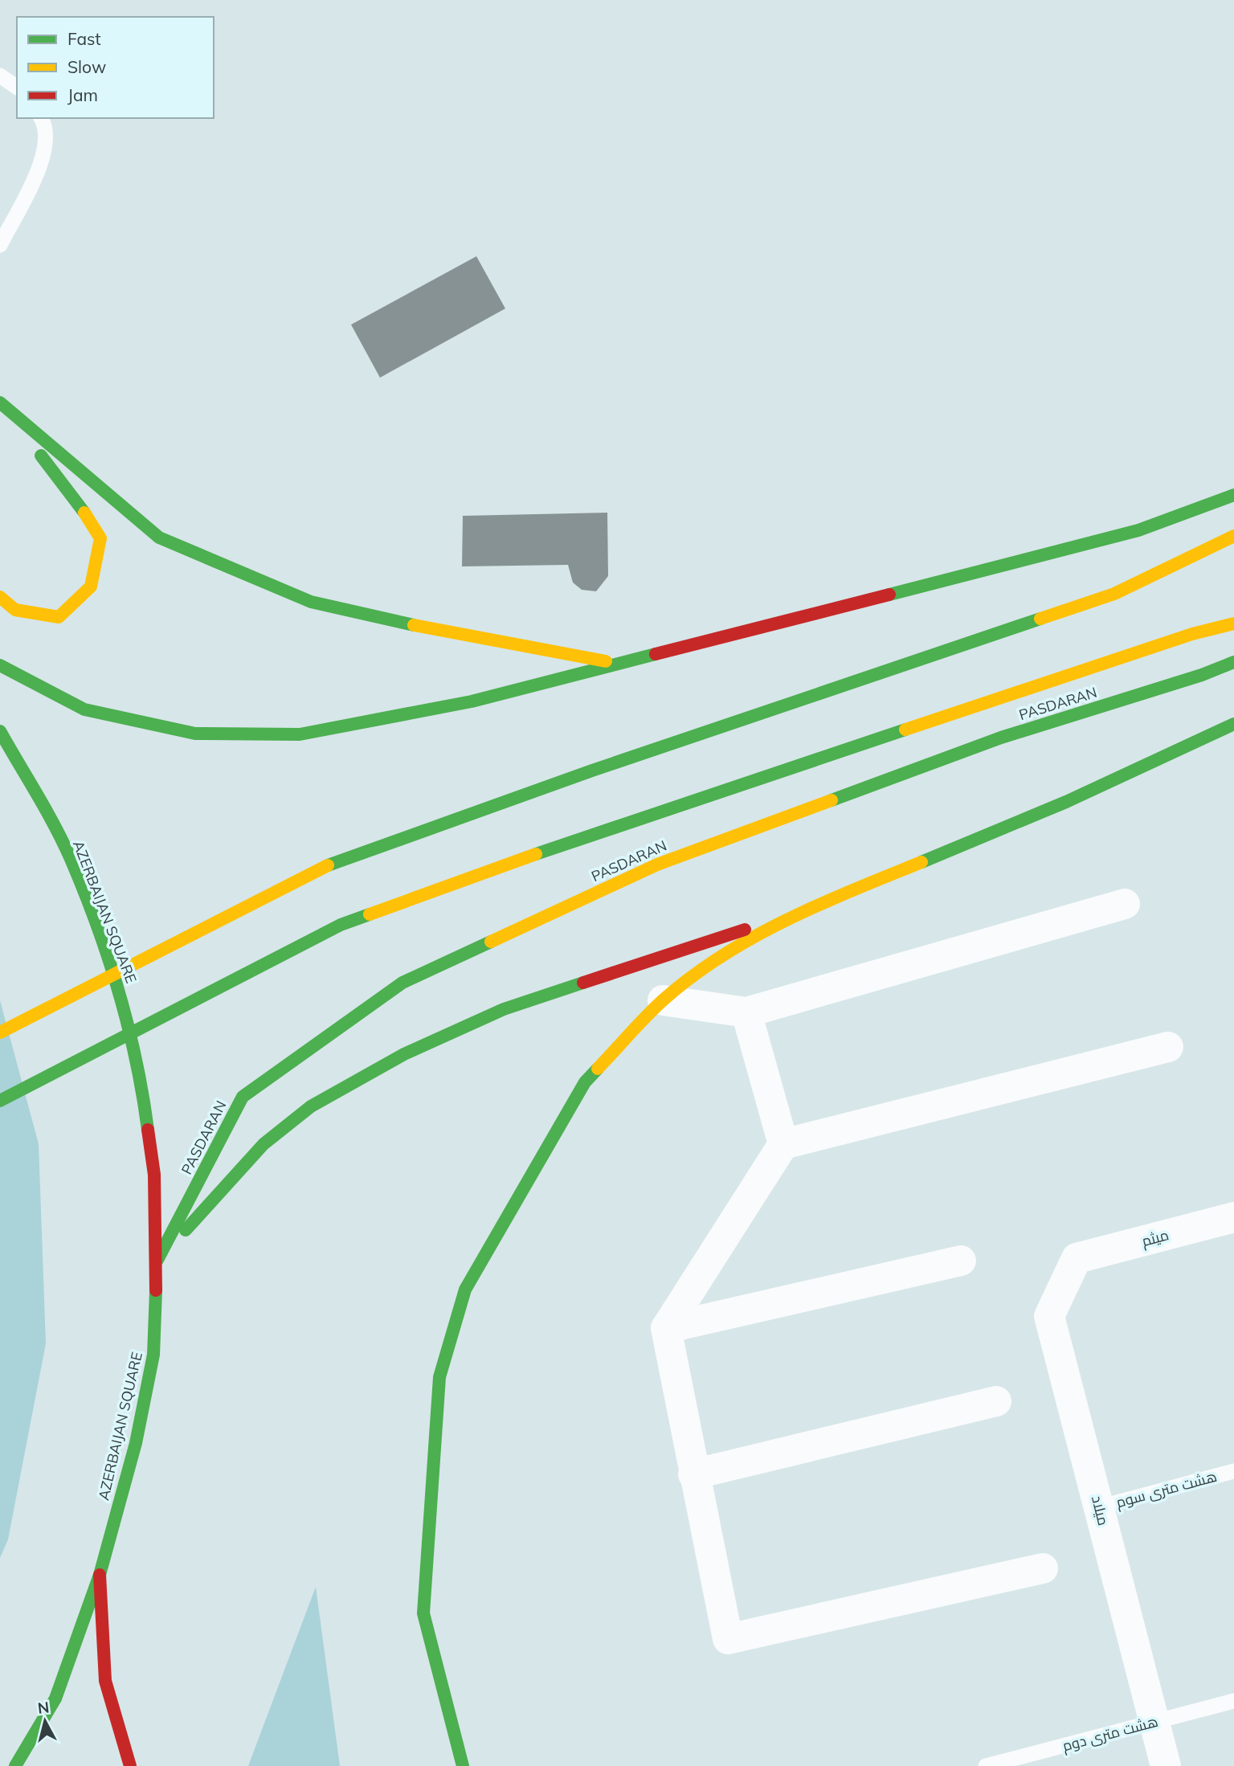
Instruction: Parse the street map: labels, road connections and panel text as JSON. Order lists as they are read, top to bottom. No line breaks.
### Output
{"streets":{"main road":["PASDARAN","AZERBAIJAN SQUARE"],"street":["میثم","میلاد"],"lane":["هشت متری سوم","هشت متری دوم"]},"crossings":[["PASDARAN","AZERBAIJAN SQUARE"],["میثم","میلاد"],["هشت متری سوم","میلاد"],["میلاد","هشت متری دوم"]],"legend":["Fast","Slow","Jam"],"north":"top"}
